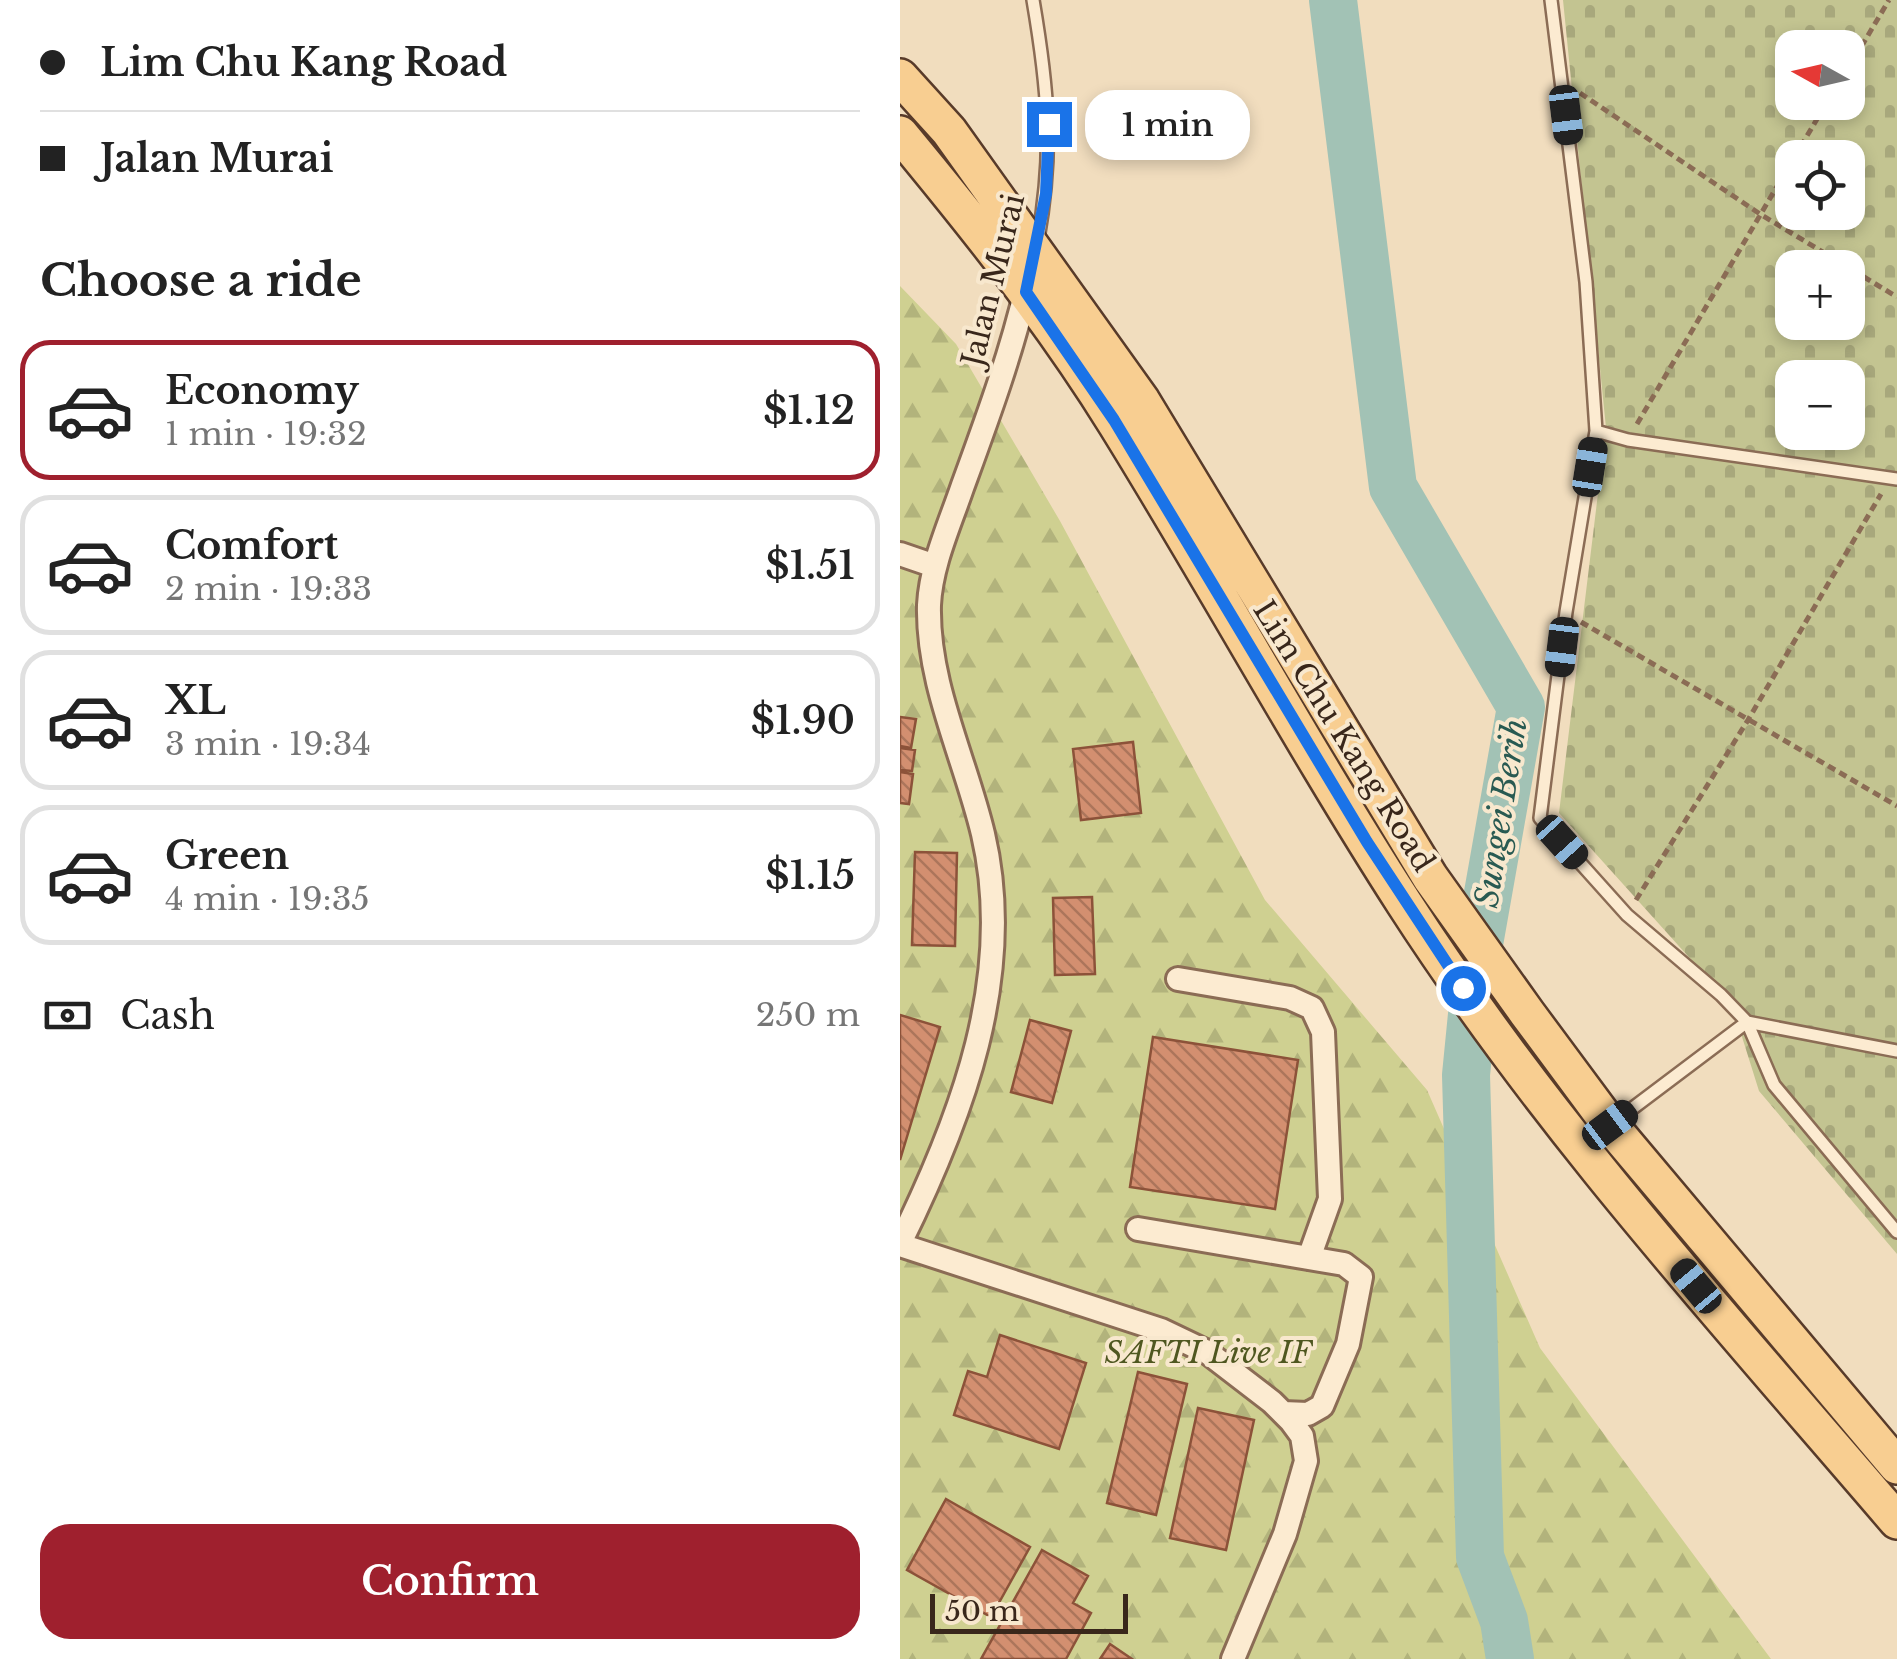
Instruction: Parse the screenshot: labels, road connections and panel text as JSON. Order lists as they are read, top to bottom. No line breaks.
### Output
{"streets":{"main road":["Lim Chu Kang Road"],"street":["Jalan Murai"]},"crossings":[["Jalan Murai","Lim Chu Kang Road"]],"water":["Sungei Berih"],"parks":["SAFTI Live IF"],"scale_bar":"50 m","north":"left","page":{"banner":["Lim Chu Kang Road","Jalan Murai"],"map_buttons":["+","−"],"bubble":"1 min","heading":"Choose a ride","list":[{"name":"Economy","note":"1 min · 19:32","value":"$1.12"},{"name":"Comfort","note":"2 min · 19:33","value":"$1.51"},{"name":"XL","note":"3 min · 19:34","value":"$1.90"},{"name":"Green","note":"4 min · 19:35","value":"$1.15"}],"pay":["Cash","250 m"],"buttons":"Confirm","scale":"50 m"}}
